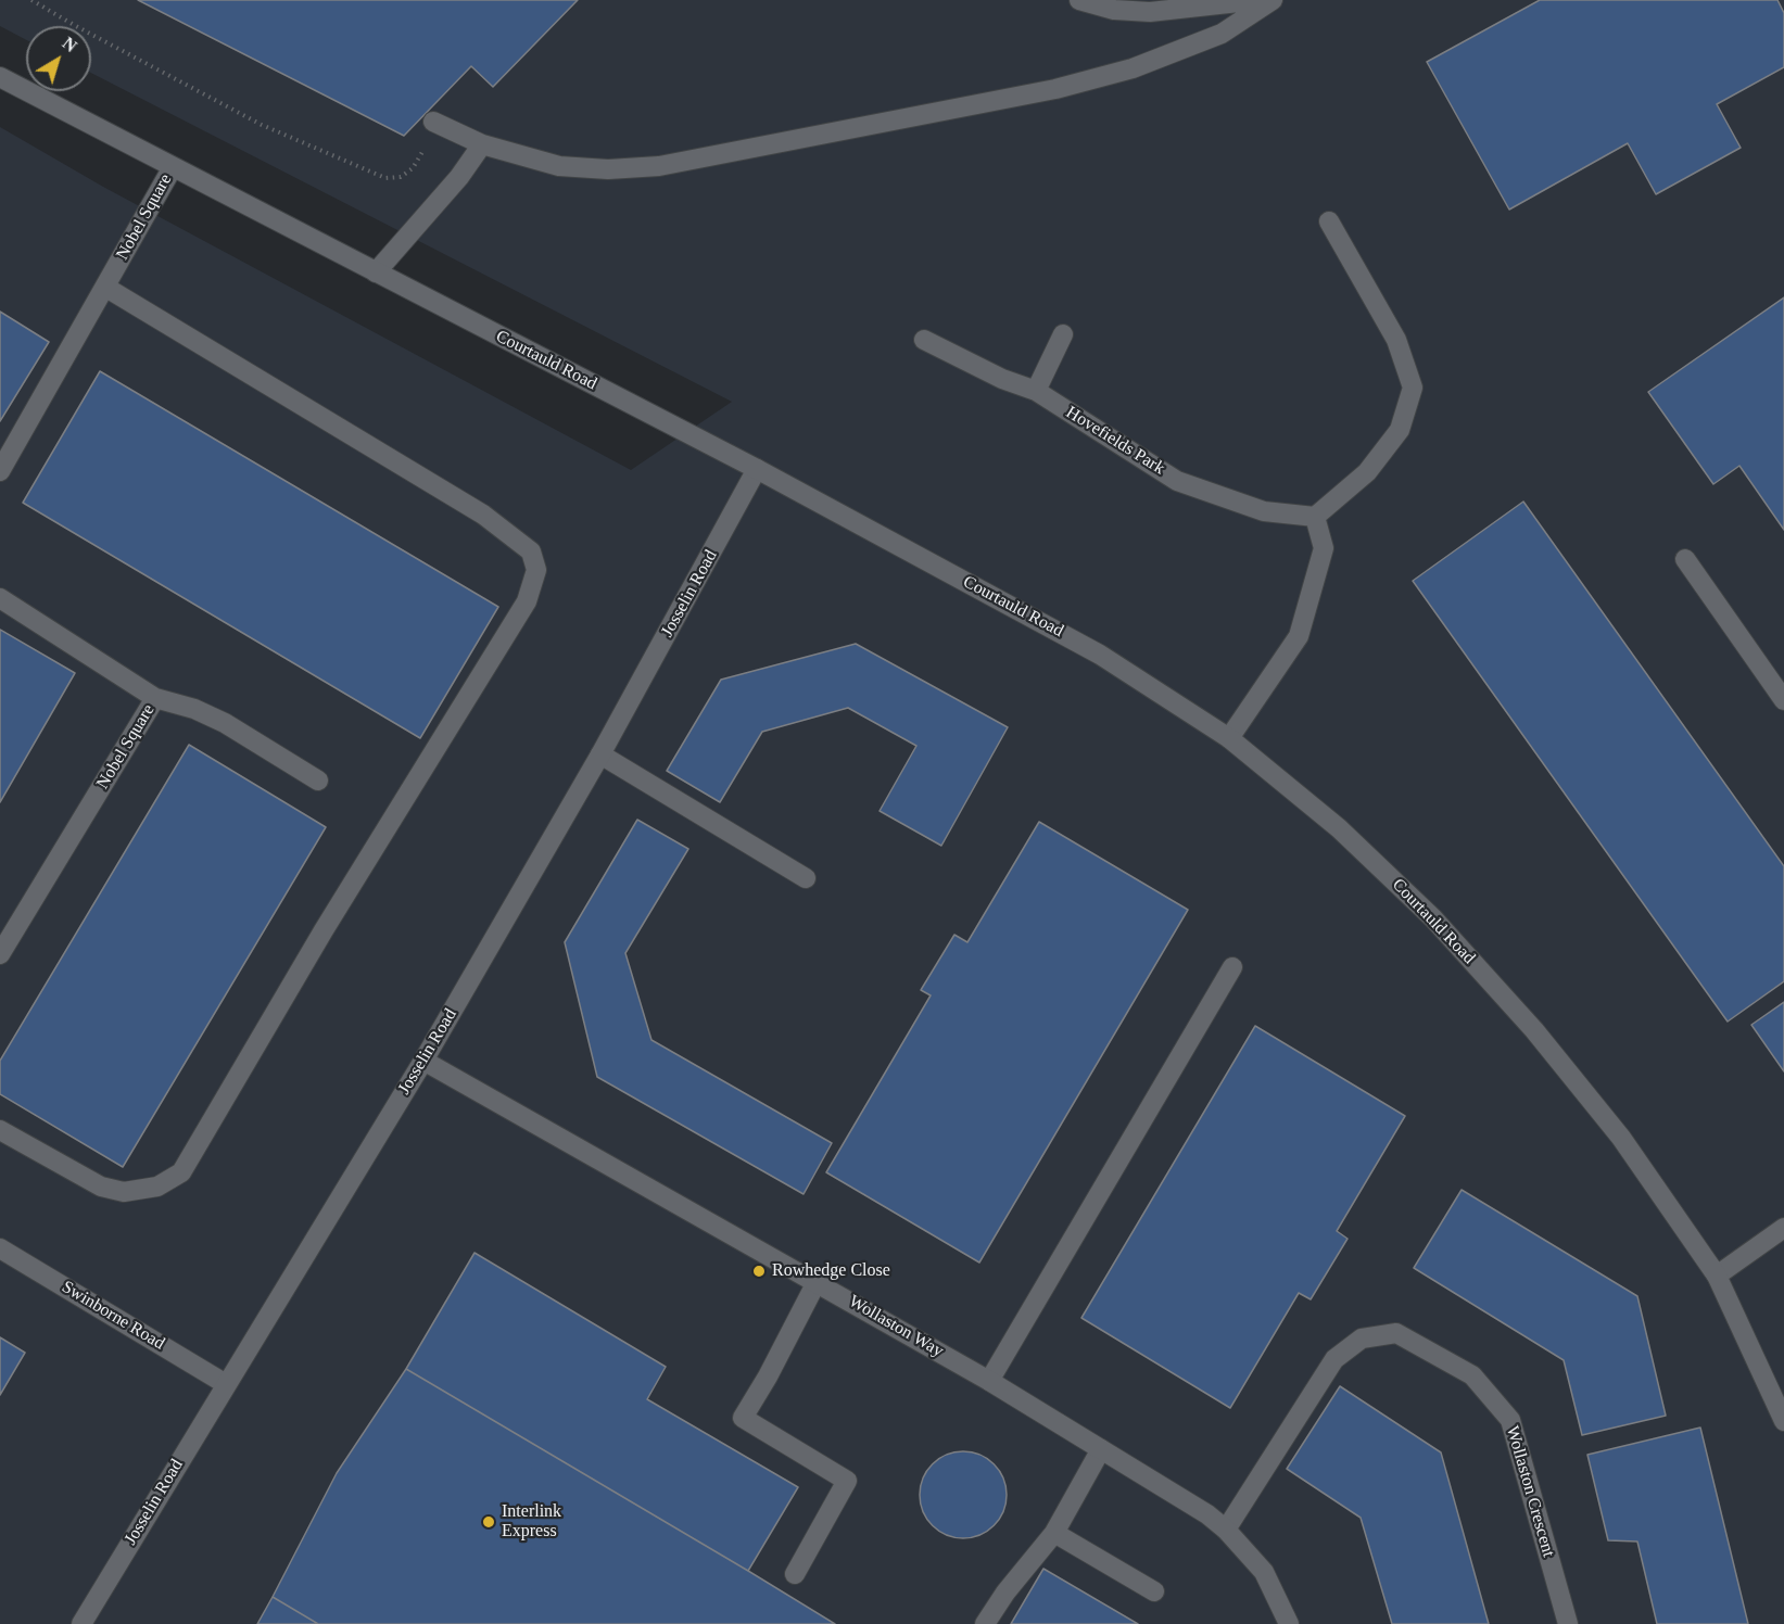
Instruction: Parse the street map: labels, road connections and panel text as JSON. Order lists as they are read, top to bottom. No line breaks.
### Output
{"streets":{"street":["Nobel Square","Courtauld Road","Hovefields Park","Josselin Road","Swinborne Road","Wollaston Way","Wollaston Crescent"]},"crossings":[["Nobel Square","Courtauld Road"],["Courtauld Road","Josselin Road"],["Josselin Road","Swinborne Road"],["Josselin Road","Wollaston Way"],["Wollaston Way","Wollaston Crescent"]],"places":["Rowhedge Close","Interlink Express"],"north":"top right"}
